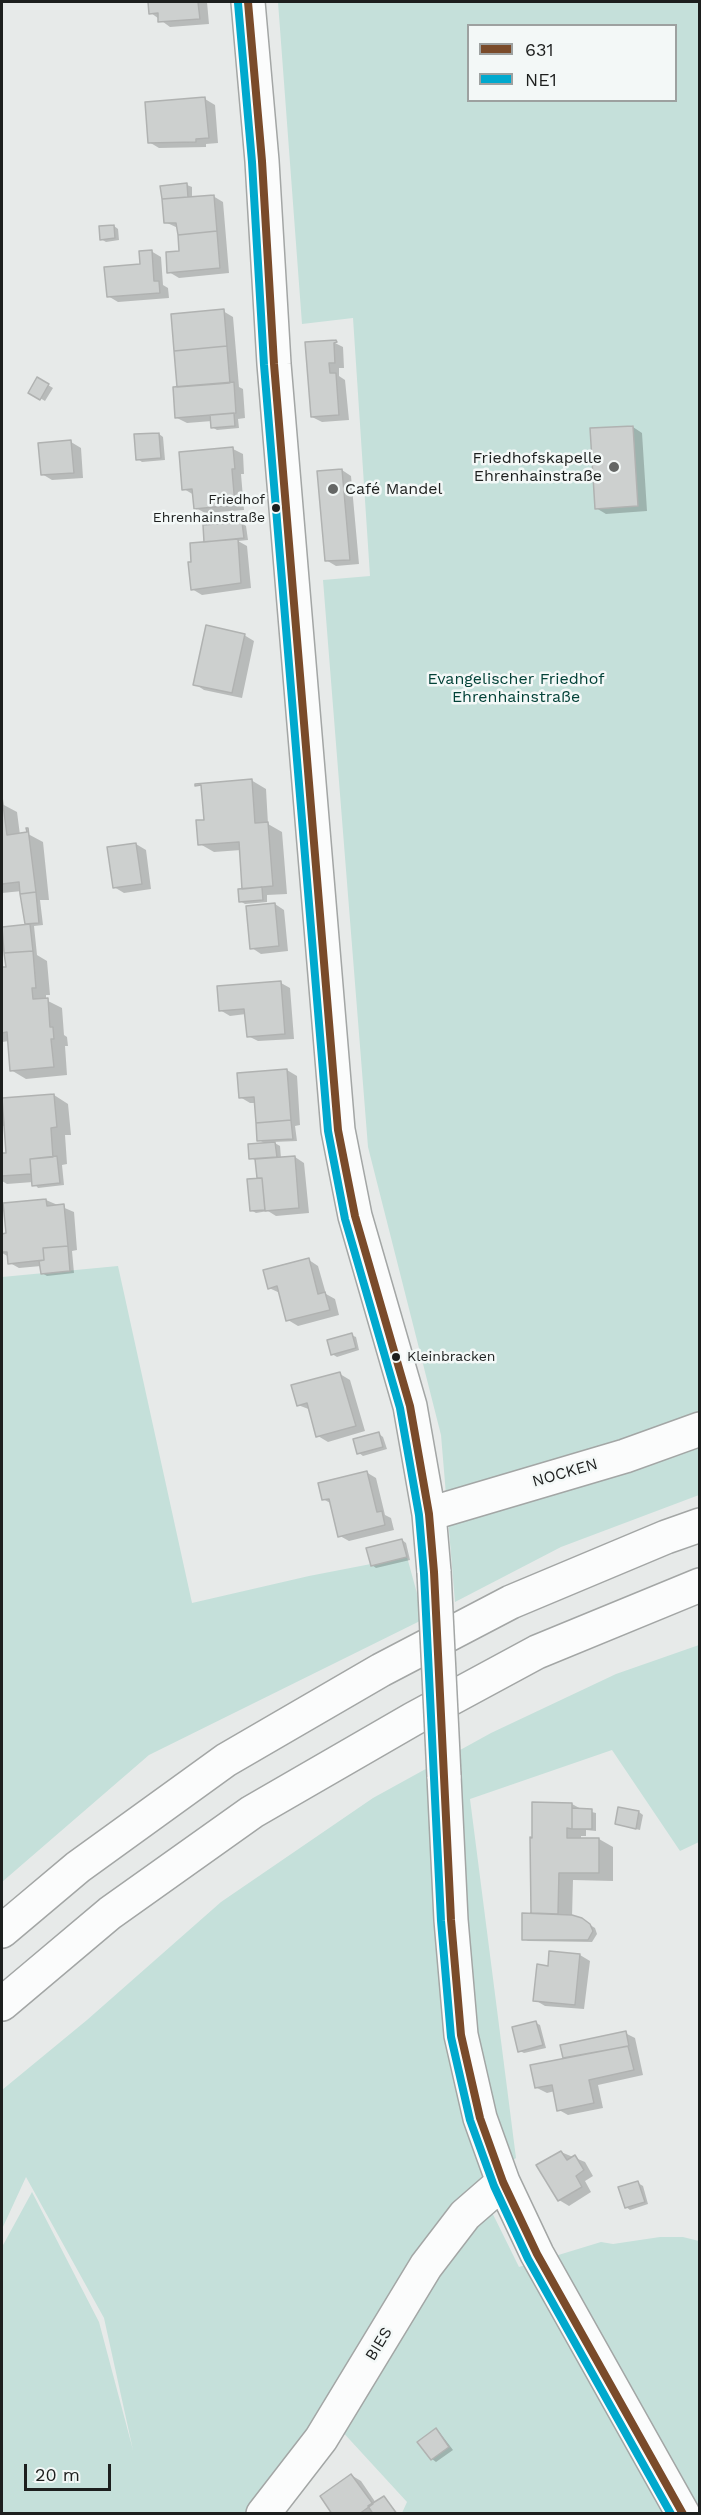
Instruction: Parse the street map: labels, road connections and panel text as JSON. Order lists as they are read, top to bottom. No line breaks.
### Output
{"streets":{"main road":["NOCKEN","BIES"]},"parks":["Evangelischer Friedhof Ehrenhainstraße"],"places":["Friedhofskapelle Ehrenhainstraße","Café Mandel","Friedhof Ehrenhainstraße","Kleinbracken"],"lines":["transit line 631","transit line NE1"],"legend":["631","NE1"],"scale_bar":"20 m"}
